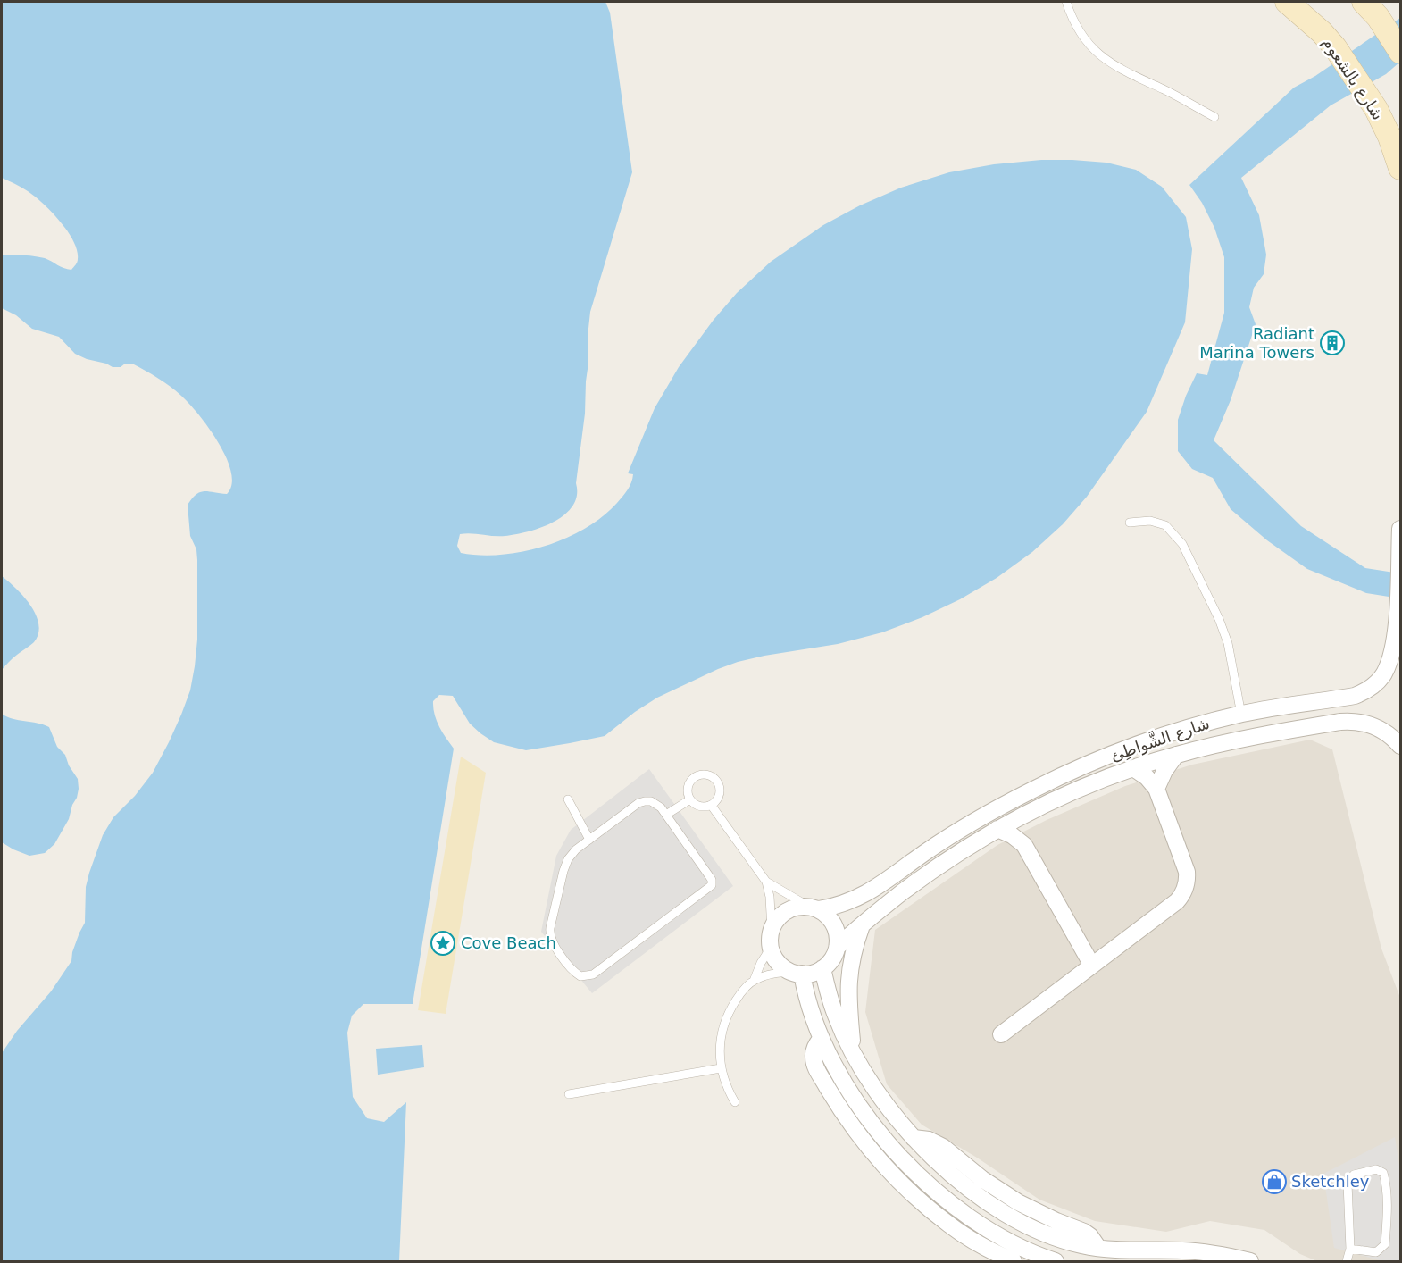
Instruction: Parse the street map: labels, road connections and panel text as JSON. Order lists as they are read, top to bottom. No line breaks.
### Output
{"streets":{"main road":["شارع بالشعوم"],"street":["شارع الشَّواطِئ"]},"places":{"building":["Radiant Marina Towers"],"place":["Cove Beach"],"shop":["Sketchley"]}}
